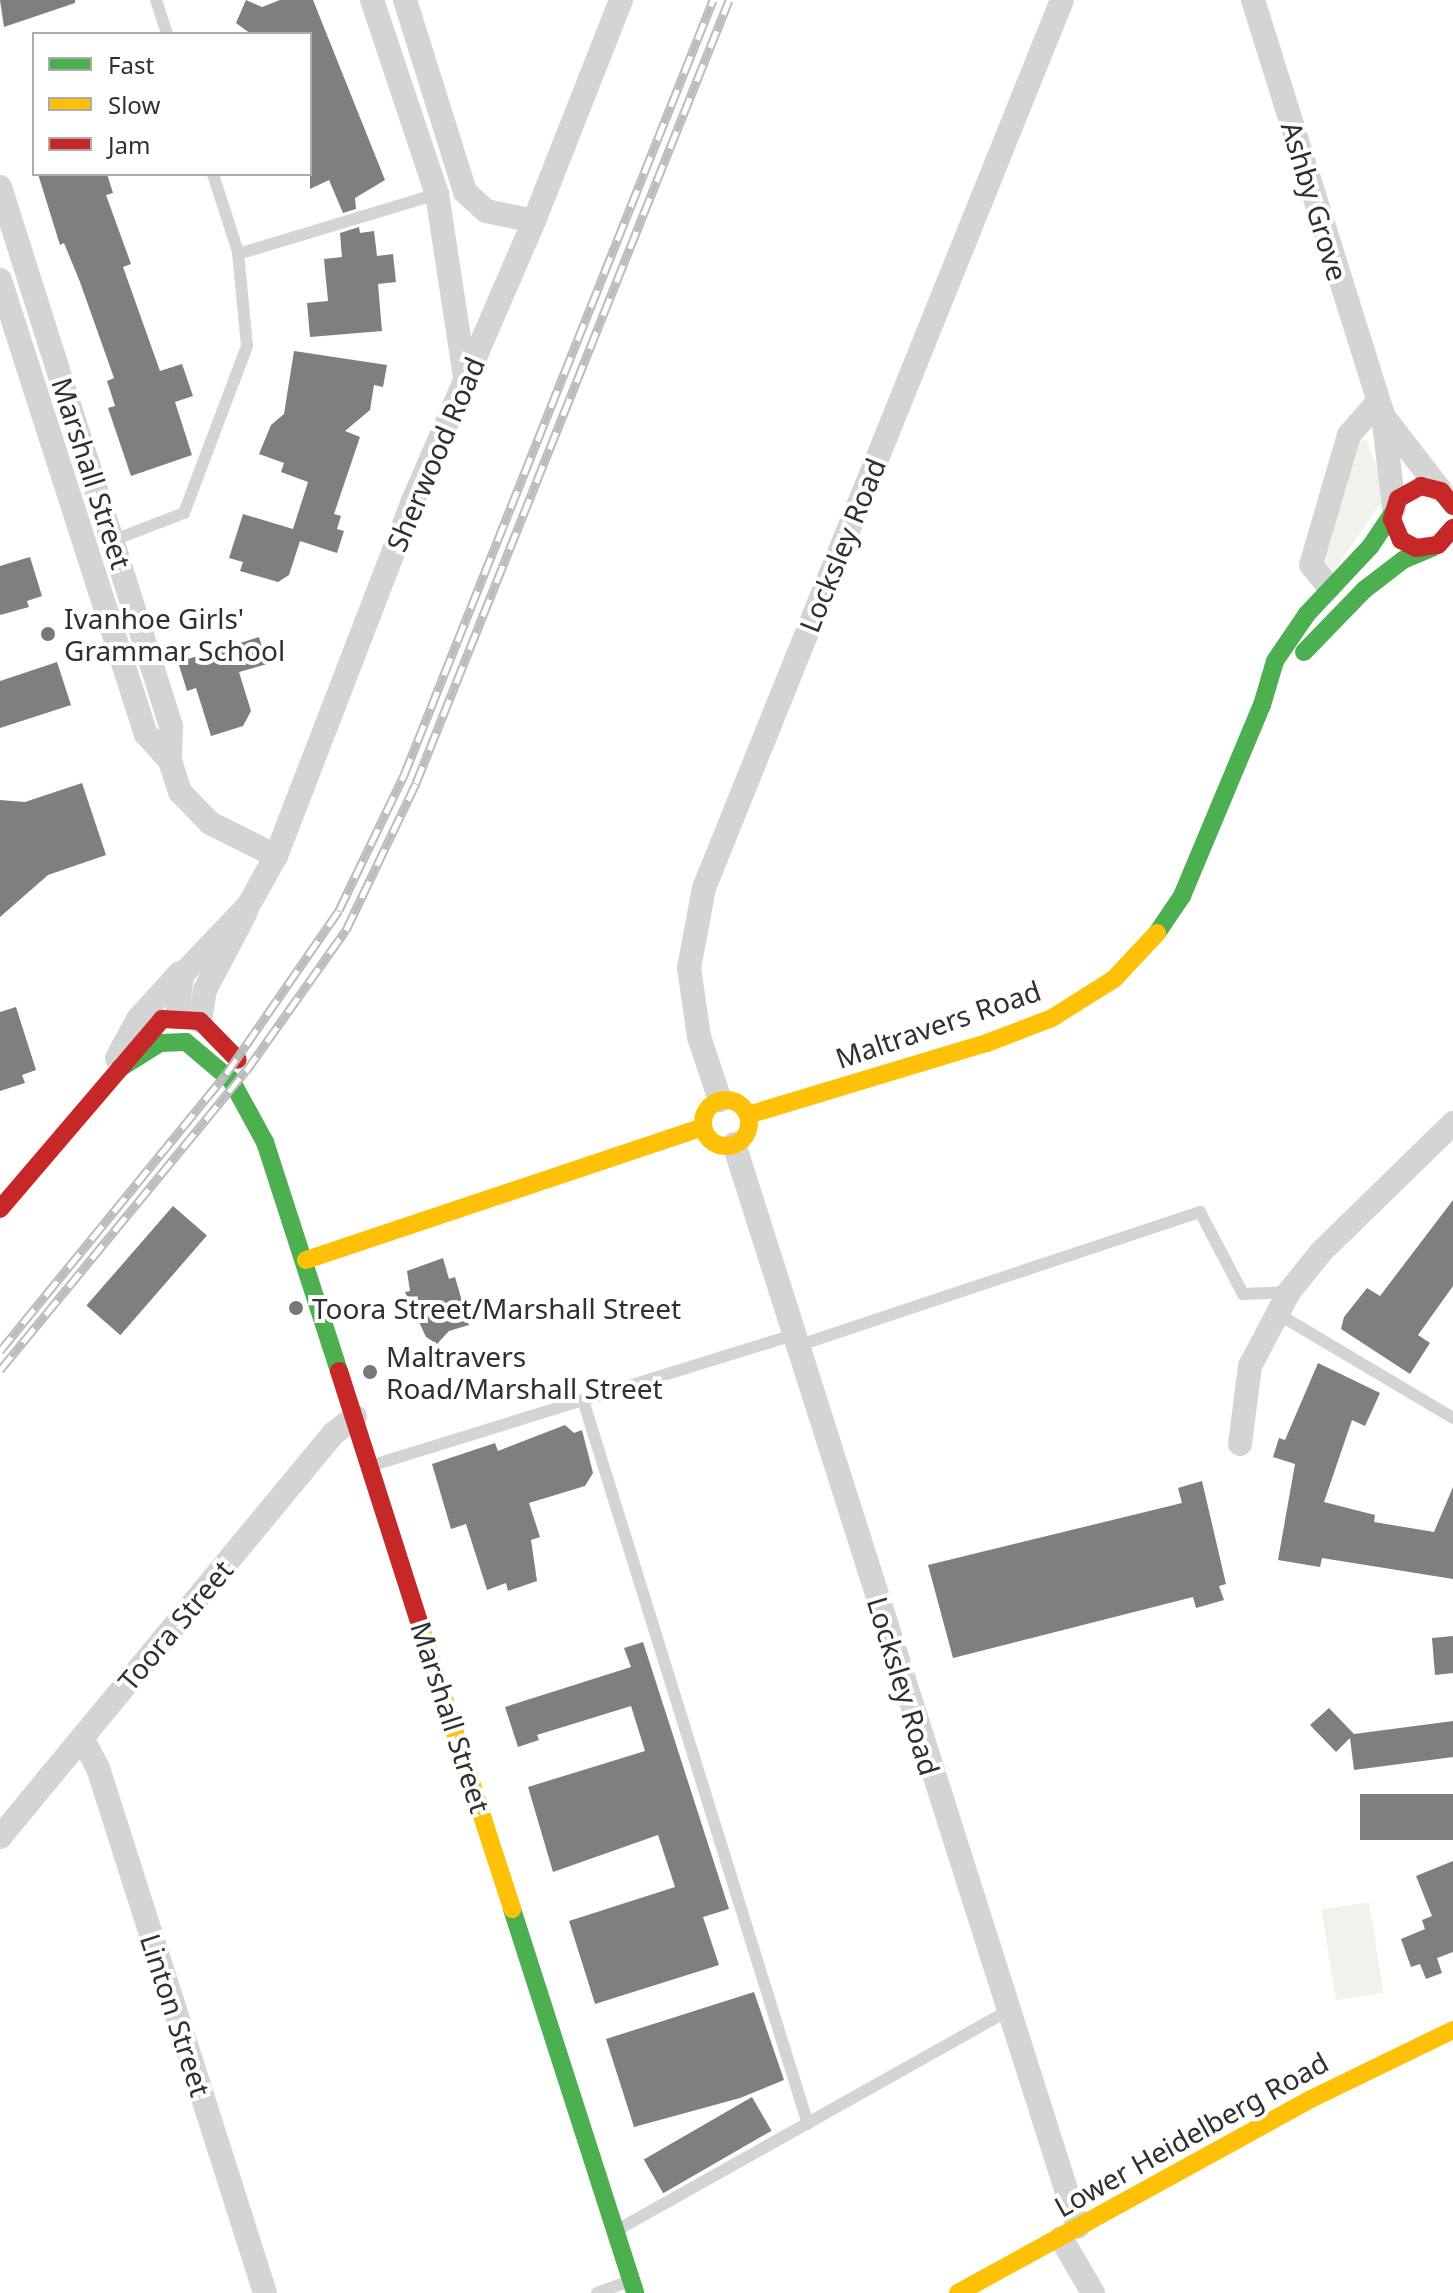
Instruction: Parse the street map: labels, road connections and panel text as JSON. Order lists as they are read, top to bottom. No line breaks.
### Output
{"streets":{"street":["Ashby Grove","Sherwood Road","Marshall Street","Locksley Road","Maltravers Road","Toora Street","Linton Street","Lower Heidelberg Road"]},"crossings":[["Ashby Grove","Maltravers Road"],["Sherwood Road","Marshall Street"],["Marshall Street","Toora Street"],["Locksley Road","Maltravers Road"],["Locksley Road","Lower Heidelberg Road"],["Toora Street","Linton Street"]],"places":["Ivanhoe Girls' Grammar School","Toora Street/Marshall Street","Maltravers Road/Marshall Street"],"legend":["Fast","Slow","Jam"]}
